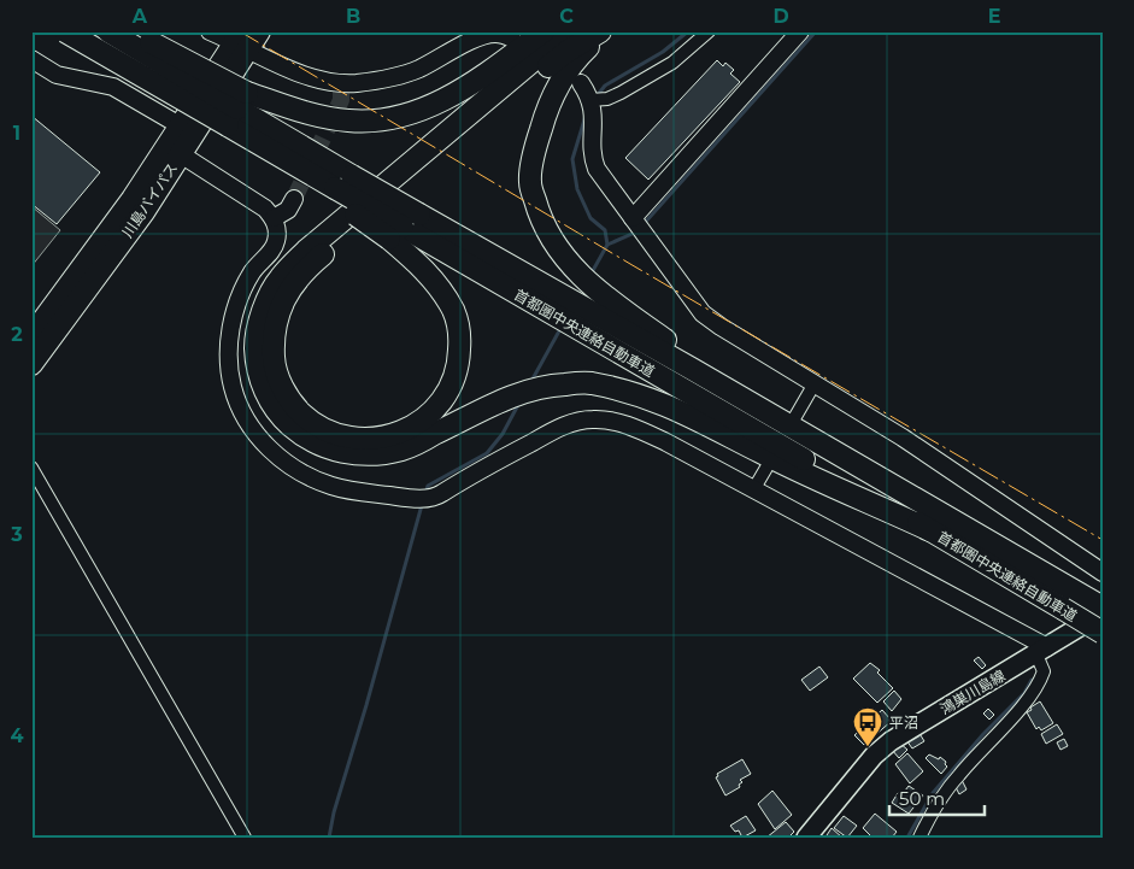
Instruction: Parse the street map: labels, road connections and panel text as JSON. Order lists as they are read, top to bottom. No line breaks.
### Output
{"streets":{"highway":["川島バイパス","首都圏中央連絡自動車道"],"main road":["鴻巣川島線"]},"places":{"bus stop":["平沼"]},"scale_bar":"50 m","grid":{"columns":["A","B","C","D","E"],"rows":["1","2","3","4"]}}
